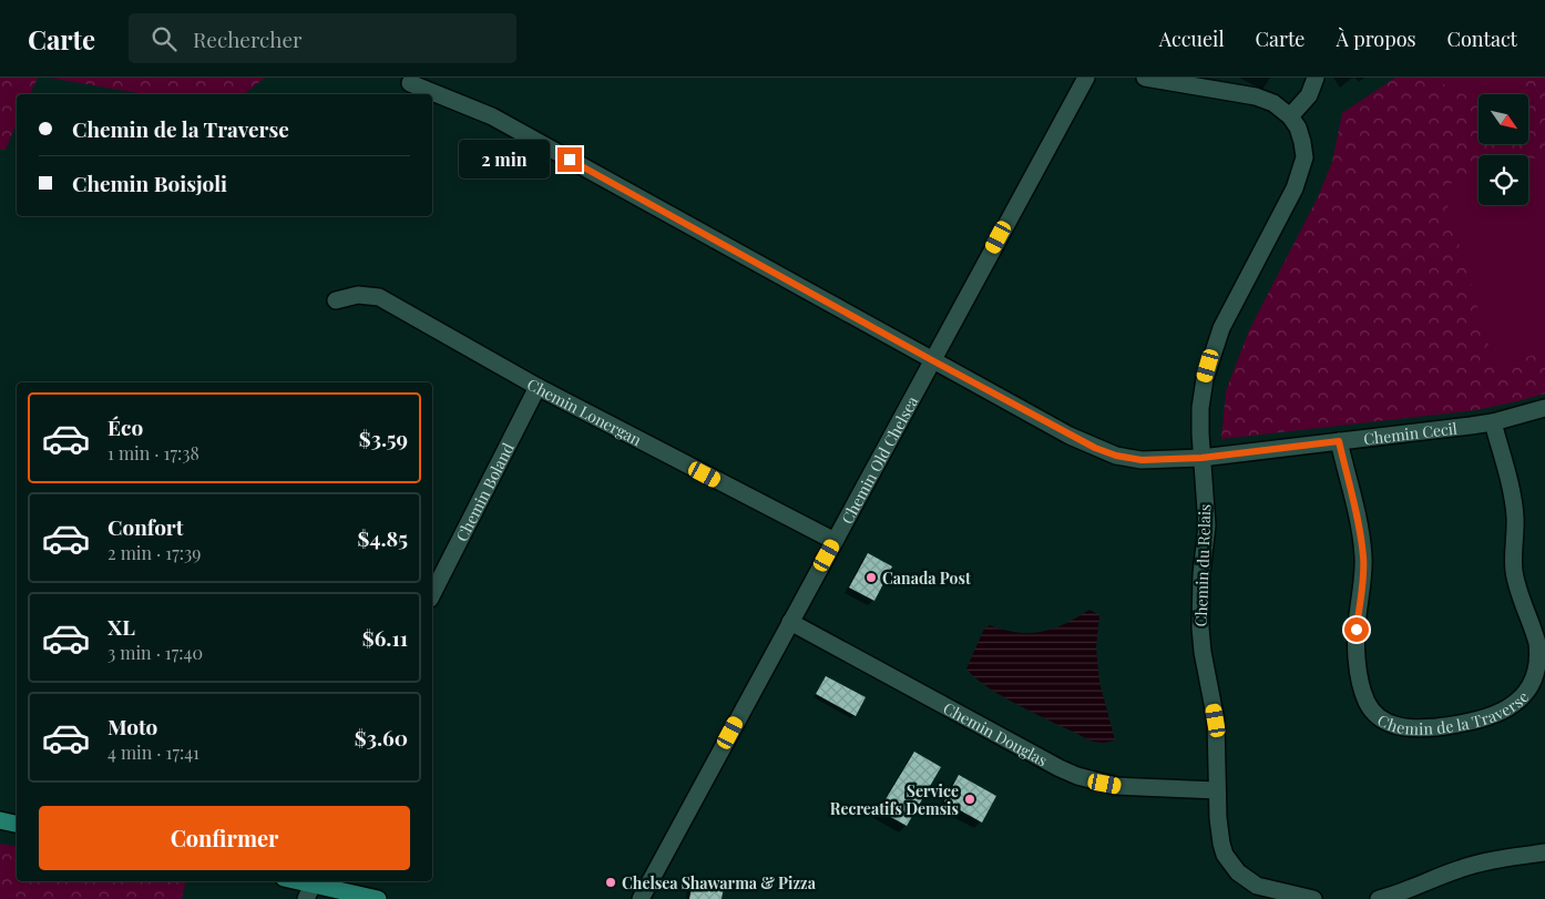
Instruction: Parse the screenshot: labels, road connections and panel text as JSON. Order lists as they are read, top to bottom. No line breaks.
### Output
{"streets":{"street":["Chemin Lonergan","Chemin Cecil","Chemin Old Chelsea","Chemin Boland","Chemin du Relais","Chemin de la Traverse","Chemin Douglas"]},"crossings":[["Chemin Lonergan","Chemin Old Chelsea"],["Chemin Lonergan","Chemin Boland"],["Chemin Cecil","Chemin Old Chelsea"],["Chemin Cecil","Chemin du Relais"],["Chemin Cecil","Chemin de la Traverse"],["Chemin Old Chelsea","Chemin Douglas"],["Chemin du Relais","Chemin Douglas"]],"places":["Canada Post","Service Recreatifs Demsis","Chelsea Shawarma & Pizza"],"north":"bottom right","page":{"header":"Carte","search":"Rechercher","nav":["Accueil","Carte","À propos","Contact"],"banner":["Chemin de la Traverse","Chemin Boisjoli"],"bubble":"2 min","list":[{"name":"Éco","note":"1 min · 17:38","value":"$3.59"},{"name":"Confort","note":"2 min · 17:39","value":"$4.85"},{"name":"XL","note":"3 min · 17:40","value":"$6.11"},{"name":"Moto","note":"4 min · 17:41","value":"$3.60"}],"buttons":"Confirmer"}}
